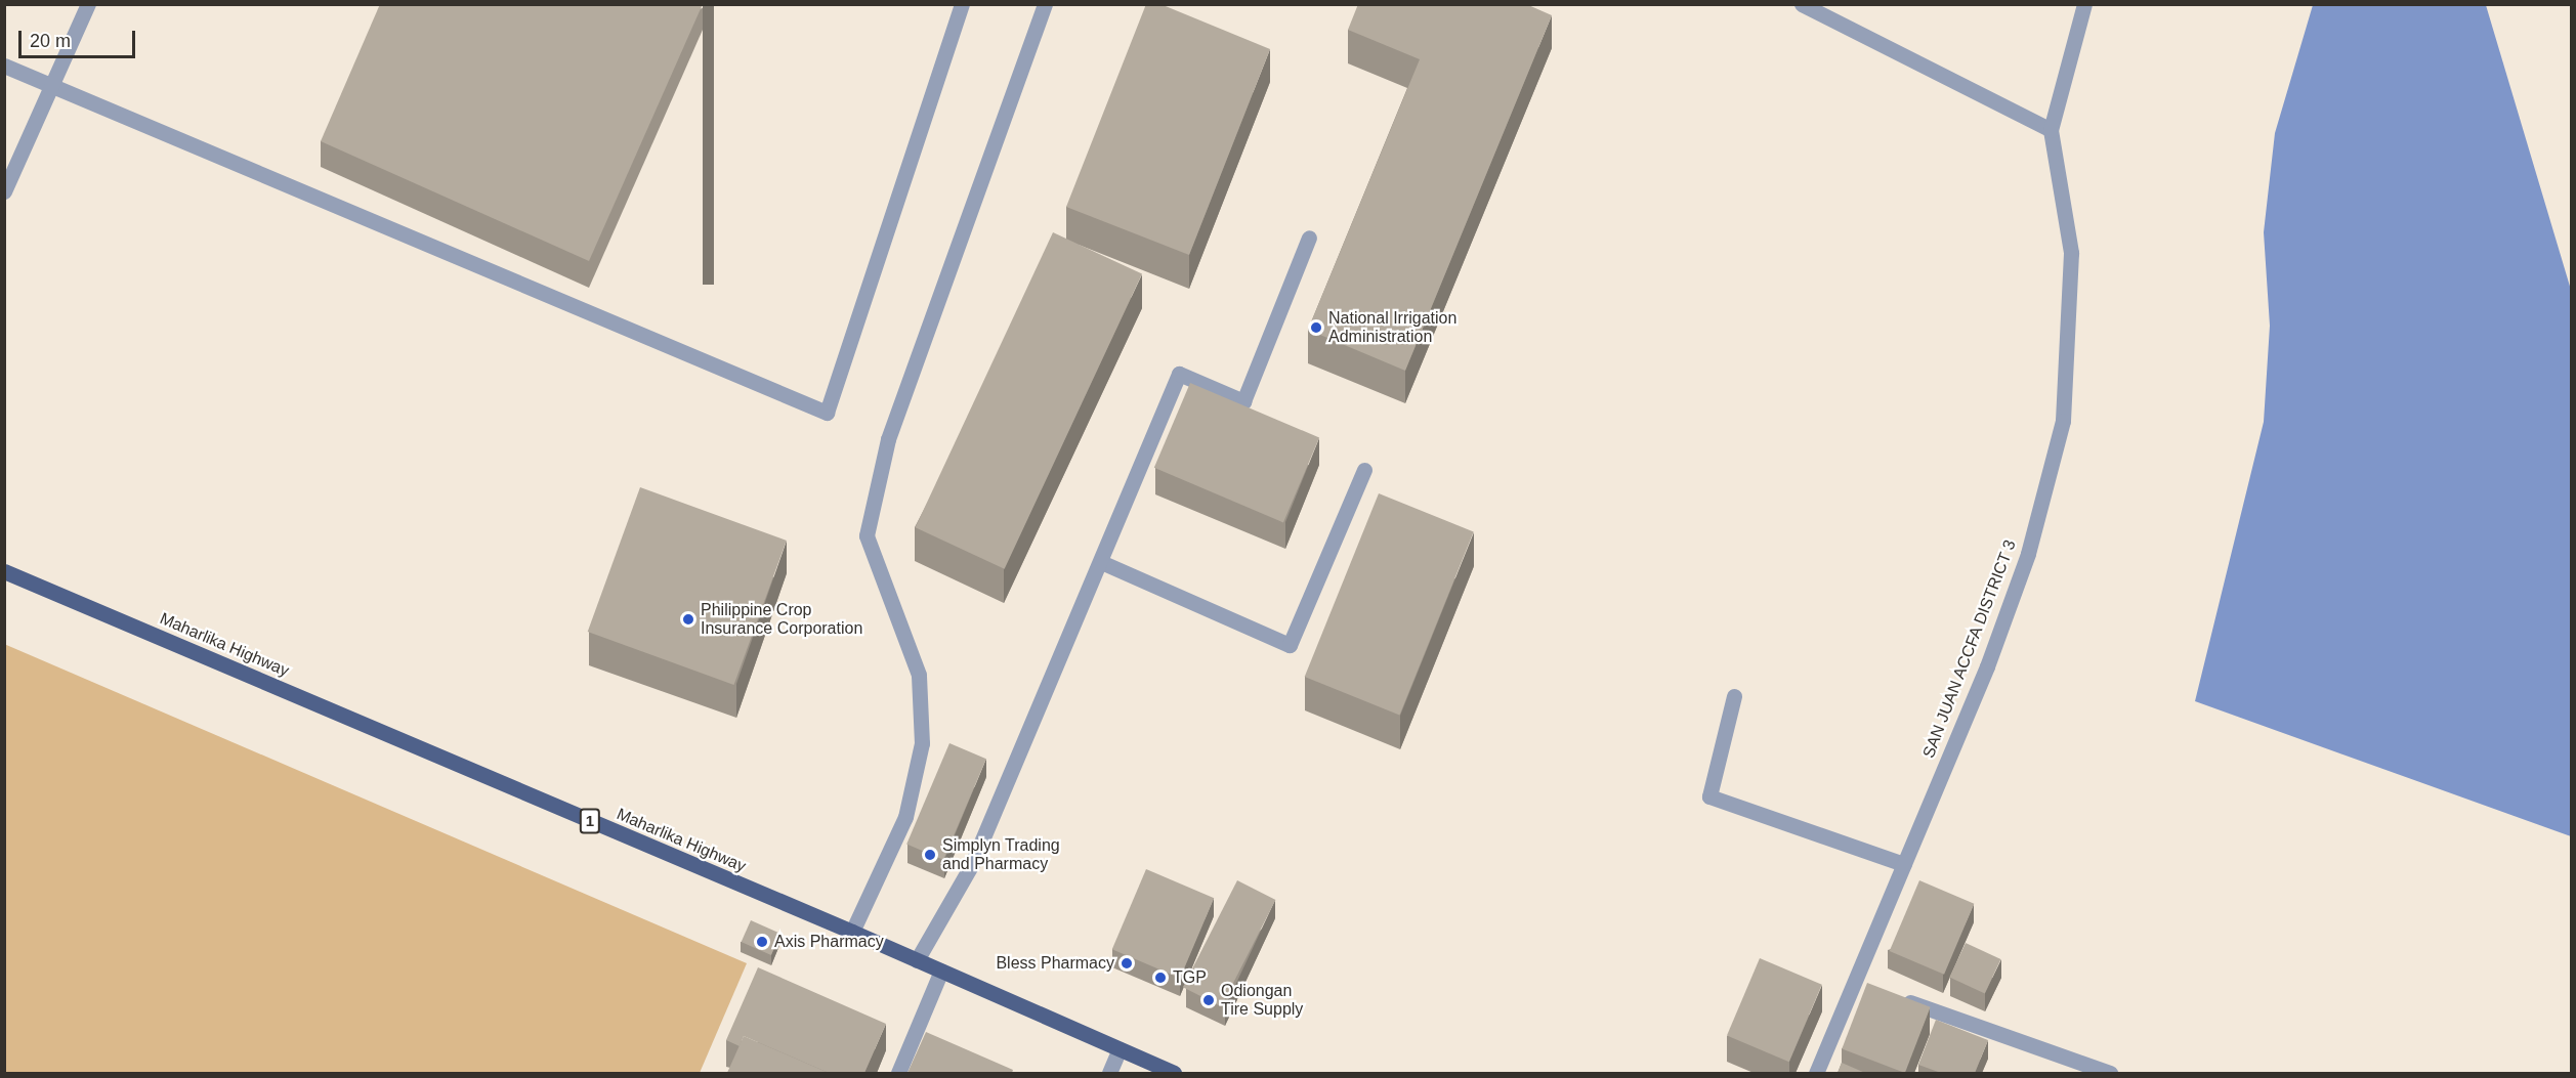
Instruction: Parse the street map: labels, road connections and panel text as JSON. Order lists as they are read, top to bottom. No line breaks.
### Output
{"streets":{"main road":["Maharlika Highway","1"],"street":["SAN JUAN ACCFA DISTRICT 3"]},"places":["National Irrigation Administration","Philippine Crop Insurance Corporation","Simplyn Trading and Pharmacy","Axis Pharmacy","Bless Pharmacy","TGP","Odiongan Tire Supply"],"scale_bar":"20 m"}
